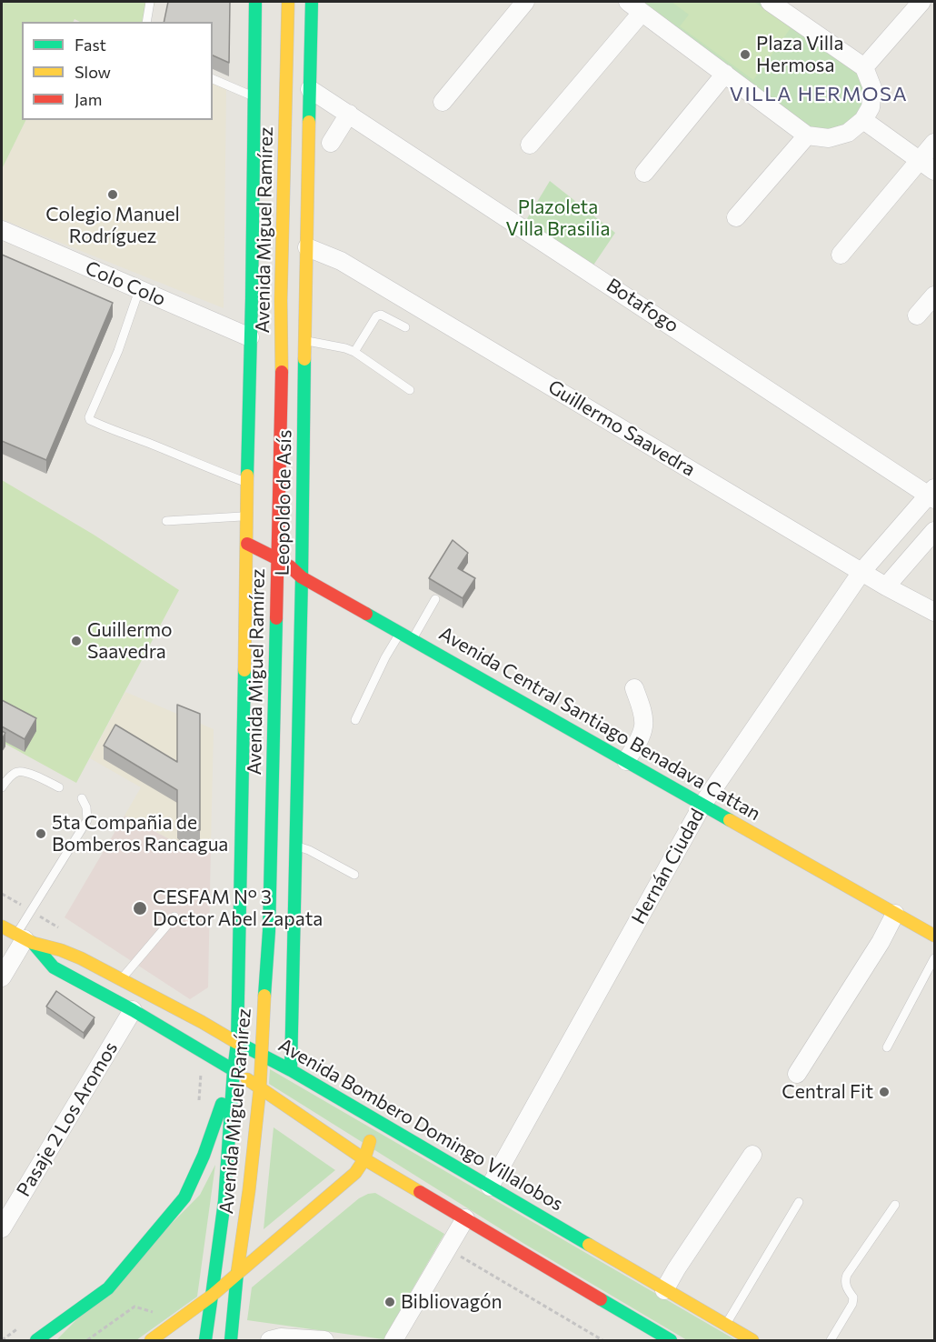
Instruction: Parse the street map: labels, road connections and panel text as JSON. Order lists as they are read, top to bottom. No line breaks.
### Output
{"streets":{"main road":["Avenida Miguel Ramírez","Leopoldo de Asís","Avenida Central Santiago Benadava Cattan","Avenida Bombero Domingo Villalobos"],"street":["Colo Colo","Botafogo","Guillermo Saavedra","Hernán Ciudad","Pasaje 2 Los Aromos"]},"crossings":[["Avenida Miguel Ramírez","Colo Colo"],["Avenida Miguel Ramírez","Avenida Central Santiago Benadava Cattan"],["Avenida Miguel Ramírez","Avenida Bombero Domingo Villalobos"],["Botafogo","Leopoldo de Asís"],["Botafogo","Hernán Ciudad"],["Guillermo Saavedra","Leopoldo de Asís"],["Guillermo Saavedra","Hernán Ciudad"],["Leopoldo de Asís","Avenida Central Santiago Benadava Cattan"],["Leopoldo de Asís","Avenida Bombero Domingo Villalobos"],["Avenida Central Santiago Benadava Cattan","Hernán Ciudad"],["Hernán Ciudad","Avenida Bombero Domingo Villalobos"],["Pasaje 2 Los Aromos","Avenida Bombero Domingo Villalobos"]],"districts":["VILLA HERMOSA"],"parks":["Plazoleta Villa Brasilia"],"places":["Plaza Villa Hermosa","Colegio Manuel Rodríguez","Guillermo Saavedra","5ta Compañia de Bomberos Rancagua","CESFAM N° 3 Doctor Abel Zapata","Central Fit","Bibliovagón"],"legend":["Fast","Slow","Jam"]}
